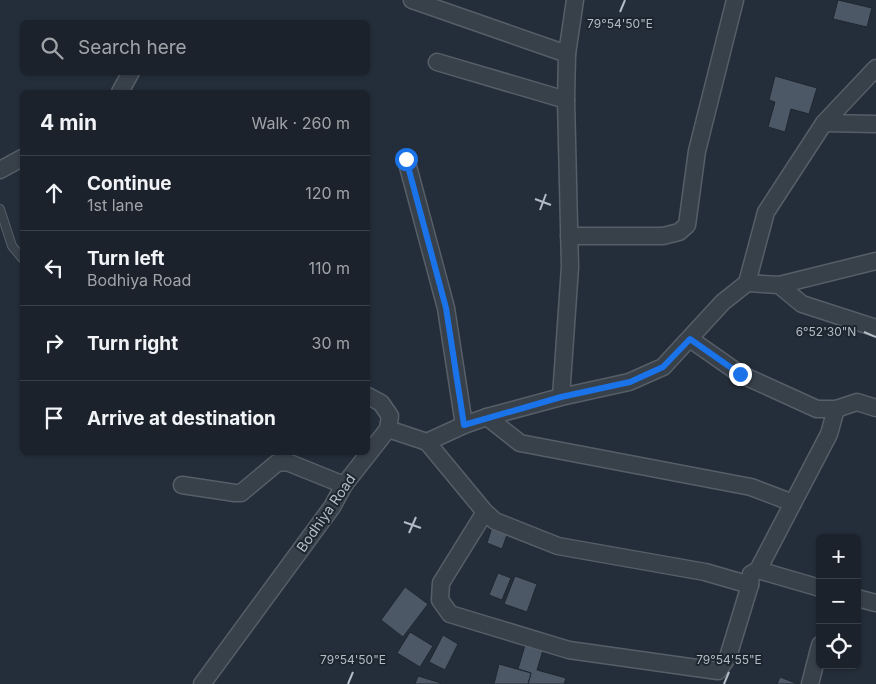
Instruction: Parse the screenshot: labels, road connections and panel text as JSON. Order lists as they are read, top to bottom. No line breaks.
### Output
{"streets":{"street":["Bodhiya Road"]},"page":{"search":"Search here","heading":["4 min","Walk · 260 m"],"list":[["Continue","1st lane","120 m"],["Turn left","Bodhiya Road","110 m"],["Turn right","30 m"],"Arrive at destination"],"map_buttons":["+","−"]},"coordinates":["79°54'50\"E","6°52'30\"N","79°54'55\"E"]}
